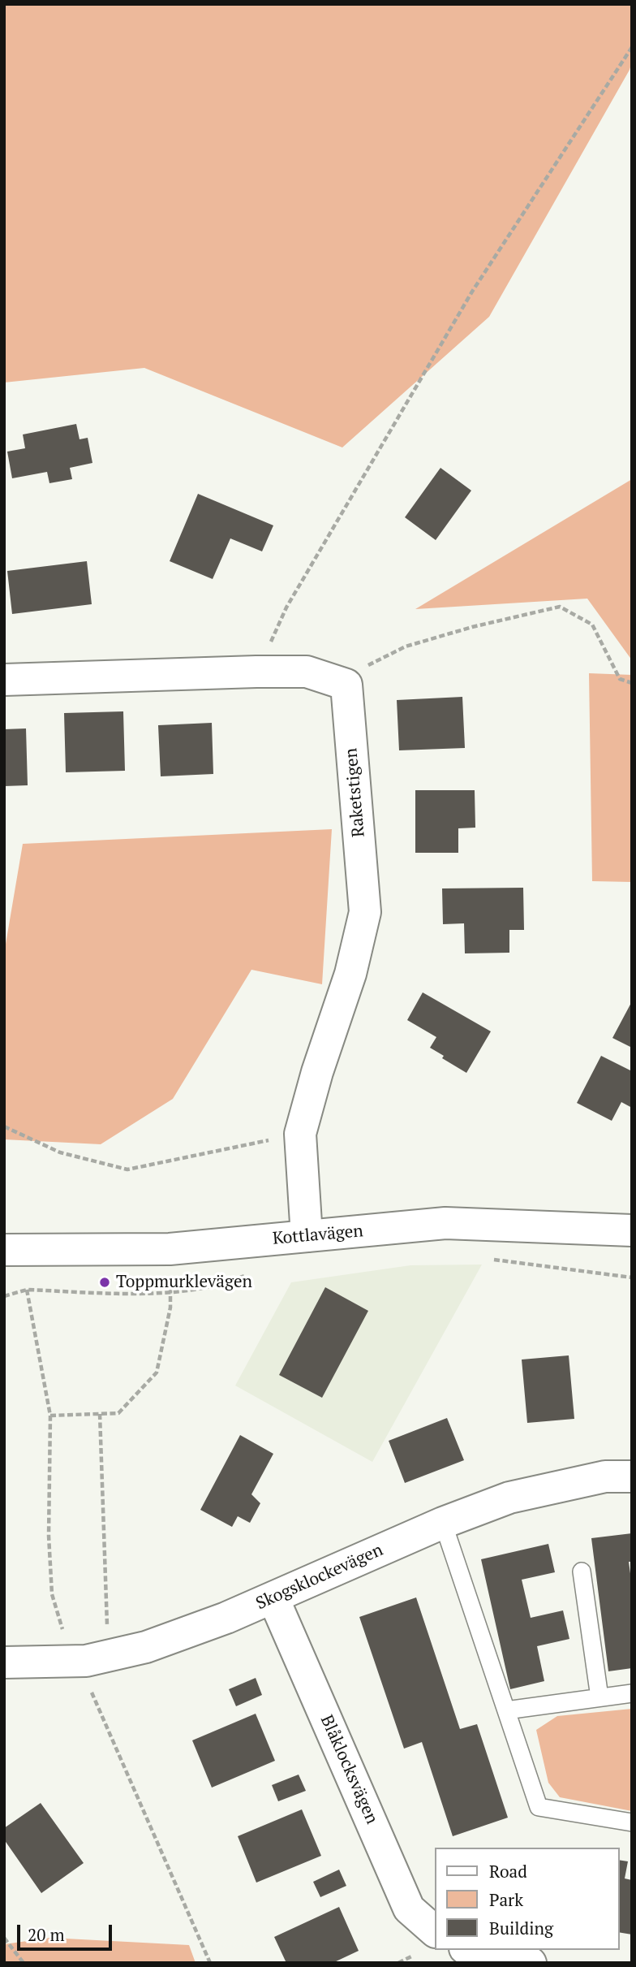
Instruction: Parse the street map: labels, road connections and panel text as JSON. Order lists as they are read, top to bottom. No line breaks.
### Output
{"streets":{"street":["Raketstigen","Kottlavägen","Skogsklockevägen","Blåklocksvägen"]},"crossings":[["Raketstigen","Kottlavägen"],["Skogsklockevägen","Blåklocksvägen"]],"places":["Toppmurklevägen"],"legend":["Road","Park","Building"],"scale_bar":"20 m"}
